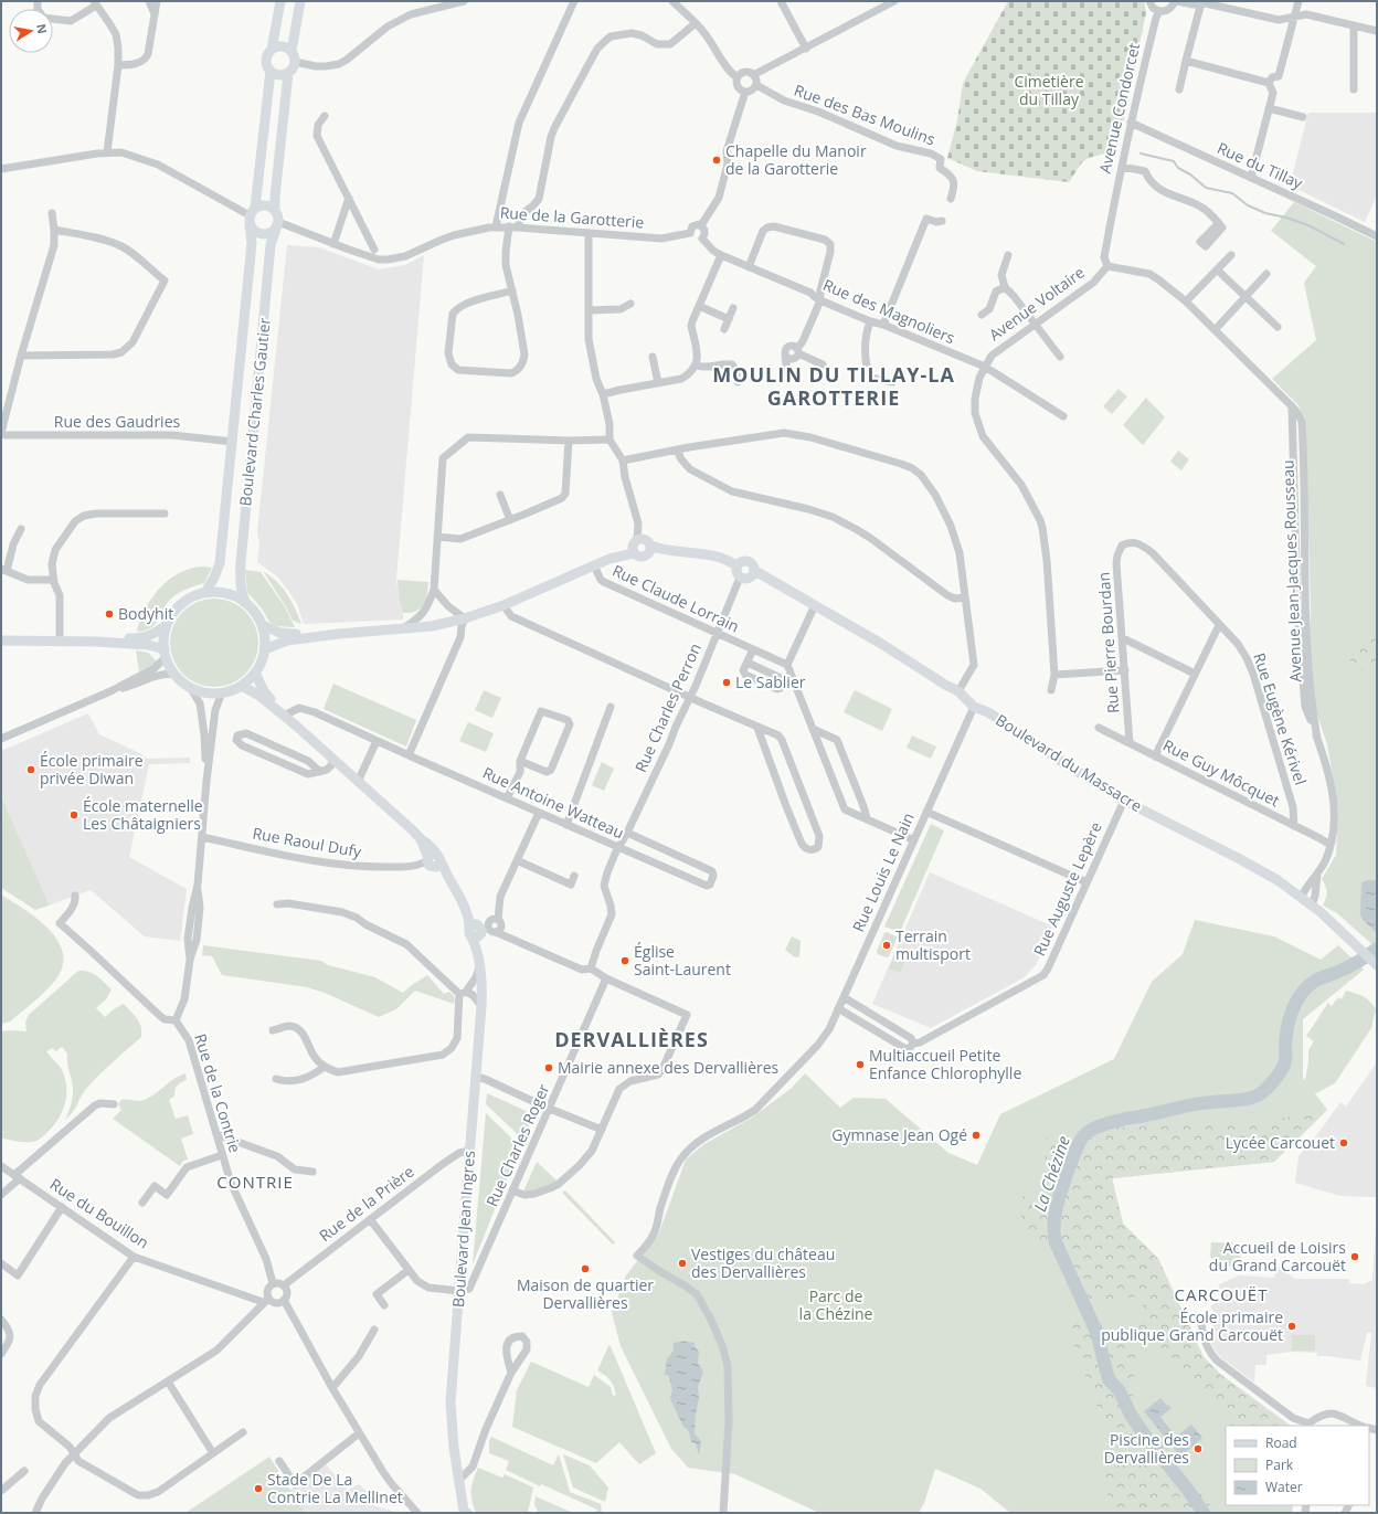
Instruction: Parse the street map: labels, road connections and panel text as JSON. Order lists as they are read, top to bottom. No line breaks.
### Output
{"streets":{"main road":["Boulevard Charles Gautier","Boulevard du Massacre","Boulevard Jean Ingres"],"street":["Avenue Condorcet","Rue des Bas Moulins","Rue du Tillay","Rue de la Garotterie","Avenue Voltaire","Rue des Magnoliers","Rue des Gaudries","Avenue Jean-Jacques Rousseau","Rue Claude Lorrain","Rue Pierre Bourdan","Rue Charles Perron","Rue Eugène Kérivel","Rue Guy Môcquet","Rue Antoine Watteau","Rue Raoul Dufy","Rue Louis Le Nain","Rue Auguste Lepère","Rue de la Contrie","Rue Charles Roger","Rue de la Prière","Rue du Bouillon"]},"crossings":[["Avenue Condorcet","Rue du Tillay"],["Avenue Condorcet","Avenue Voltaire"],["Avenue Condorcet","Avenue Jean-Jacques Rousseau"],["Rue de la Garotterie","Rue des Magnoliers"],["Rue de la Garotterie","Boulevard Charles Gautier"],["Avenue Voltaire","Rue des Magnoliers"],["Avenue Voltaire","Avenue Jean-Jacques Rousseau"],["Boulevard Charles Gautier","Rue des Gaudries"],["Boulevard Charles Gautier","Rue de la Contrie"],["Boulevard Charles Gautier","Boulevard Jean Ingres"],["Avenue Jean-Jacques Rousseau","Boulevard du Massacre"],["Avenue Jean-Jacques Rousseau","Rue Guy Môcquet"],["Rue Claude Lorrain","Rue Charles Perron"],["Rue Pierre Bourdan","Rue Eugène Kérivel"],["Rue Pierre Bourdan","Rue Guy Môcquet"],["Rue Charles Perron","Boulevard du Massacre"],["Rue Charles Perron","Rue Antoine Watteau"],["Rue Eugène Kérivel","Rue Guy Môcquet"],["Boulevard du Massacre","Rue Auguste Lepère"],["Rue Antoine Watteau","Boulevard Jean Ingres"],["Rue Raoul Dufy","Rue de la Contrie"],["Rue Raoul Dufy","Boulevard Jean Ingres"],["Rue Louis Le Nain","Rue Auguste Lepère"],["Rue de la Contrie","Rue de la Prière"],["Rue de la Contrie","Rue du Bouillon"],["Rue de la Contrie","Boulevard Jean Ingres"],["Rue Charles Roger","Boulevard Jean Ingres"],["Rue de la Prière","Rue du Bouillon"],["Rue de la Prière","Boulevard Jean Ingres"]],"districts":["MOULIN DU TILLAY-LA GAROTTERIE","DERVALLIÈRES","CONTRIE","CARCOUËT"],"water":["La Chézine"],"parks":["Cimetière du Tillay","Parc de la Chézine"],"places":["Chapelle du Manoir de la Garotterie","Bodyhit","Le Sablier","École primaire privée Diwan","École maternelle Les Châtaigniers","Terrain multisport","Église Saint-Laurent","Multiaccueil Petite Enfance Chlorophylle","Mairie annexe des Dervallières","Gymnase Jean Ogé","Lycée Carcouet","Accueil de Loisirs du Grand Carcouët","Vestiges du château des Dervallières","Maison de quartier Dervallières","École primaire publique Grand Carcouët","Piscine des Dervallières","Stade De La Contrie La Mellinet"],"legend":["Road","Park","Water"],"north":"right"}
